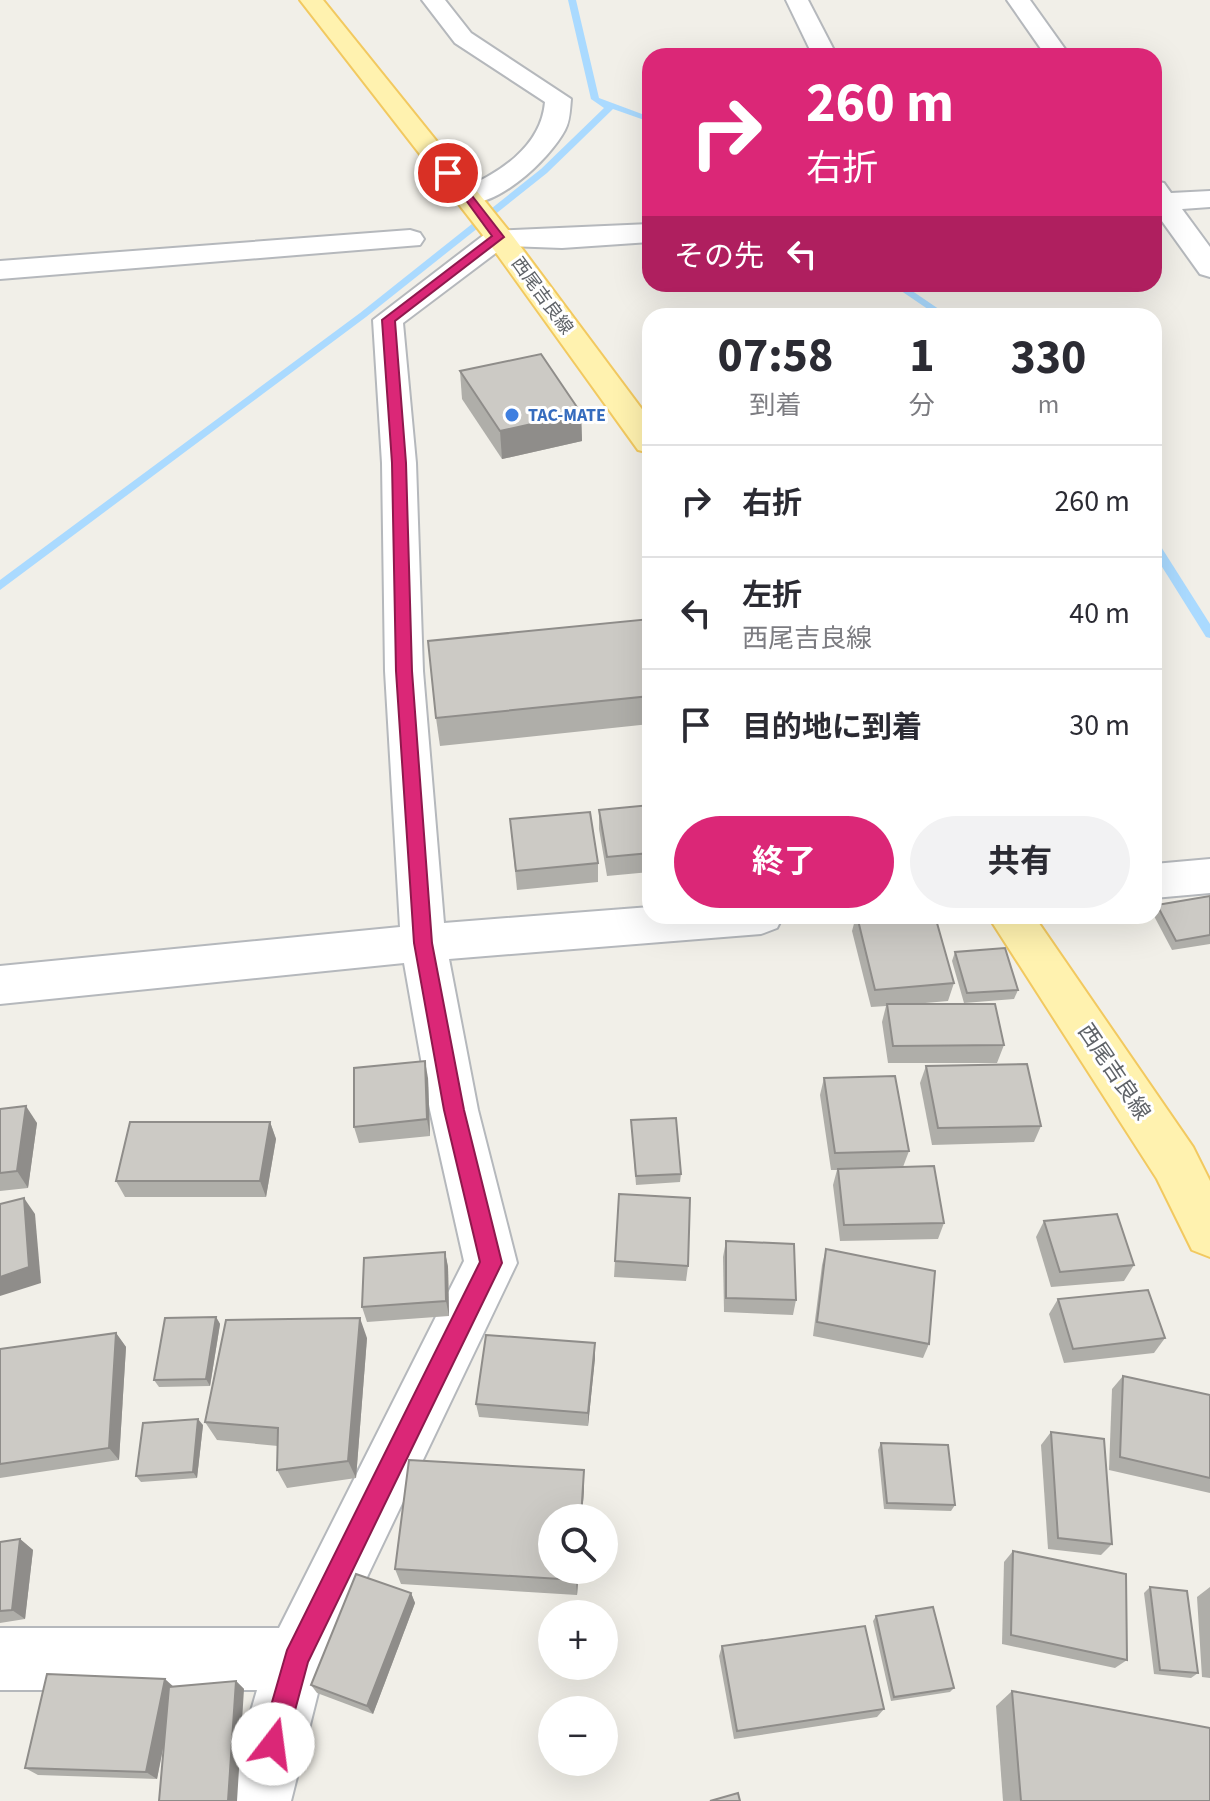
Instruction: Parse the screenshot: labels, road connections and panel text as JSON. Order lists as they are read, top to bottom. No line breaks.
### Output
{"streets":{"main road":["西尾吉良線"]},"places":["TAC-MATE"],"page":{"turn":["260 m","右折"],"then":"その先","eta":["07:58","到着","1","分","330","m"],"list":[{"name":"右折","value":"260 m"},{"name":"左折","note":"西尾吉良線","value":"40 m"},{"name":"目的地に到着","value":"30 m"}],"buttons":["終了","共有"],"map_buttons":["+","−"]}}
